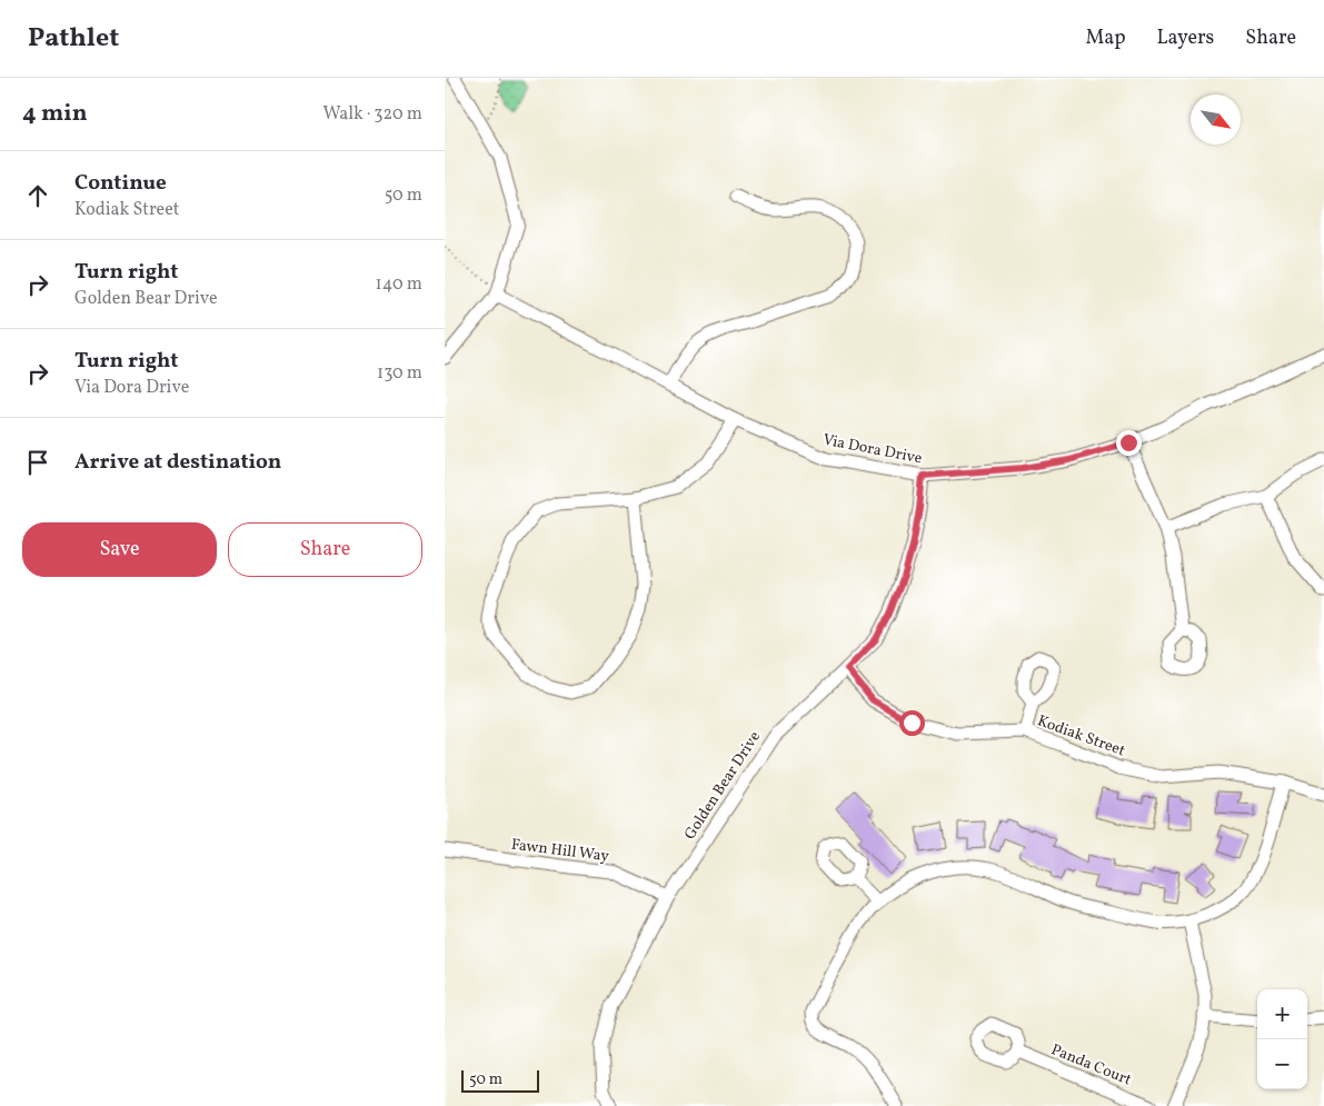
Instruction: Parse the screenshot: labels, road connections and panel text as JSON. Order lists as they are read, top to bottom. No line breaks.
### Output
{"streets":{"street":["Via Dora Drive","Kodiak Street","Golden Bear Drive","Fawn Hill Way","Panda Court"]},"crossings":[["Via Dora Drive","Golden Bear Drive"],["Kodiak Street","Golden Bear Drive"],["Golden Bear Drive","Fawn Hill Way"]],"scale_bar":"50 m","north":"bottom right","page":{"header":"Pathlet","nav":["Map","Layers","Share"],"heading":["4 min","Walk · 320 m"],"list":[["Continue","Kodiak Street","50 m"],["Turn right","Golden Bear Drive","140 m"],["Turn right","Via Dora Drive","130 m"],"Arrive at destination"],"buttons":["Save","Share"],"map_buttons":["+","−"],"scale":"50 m"}}
